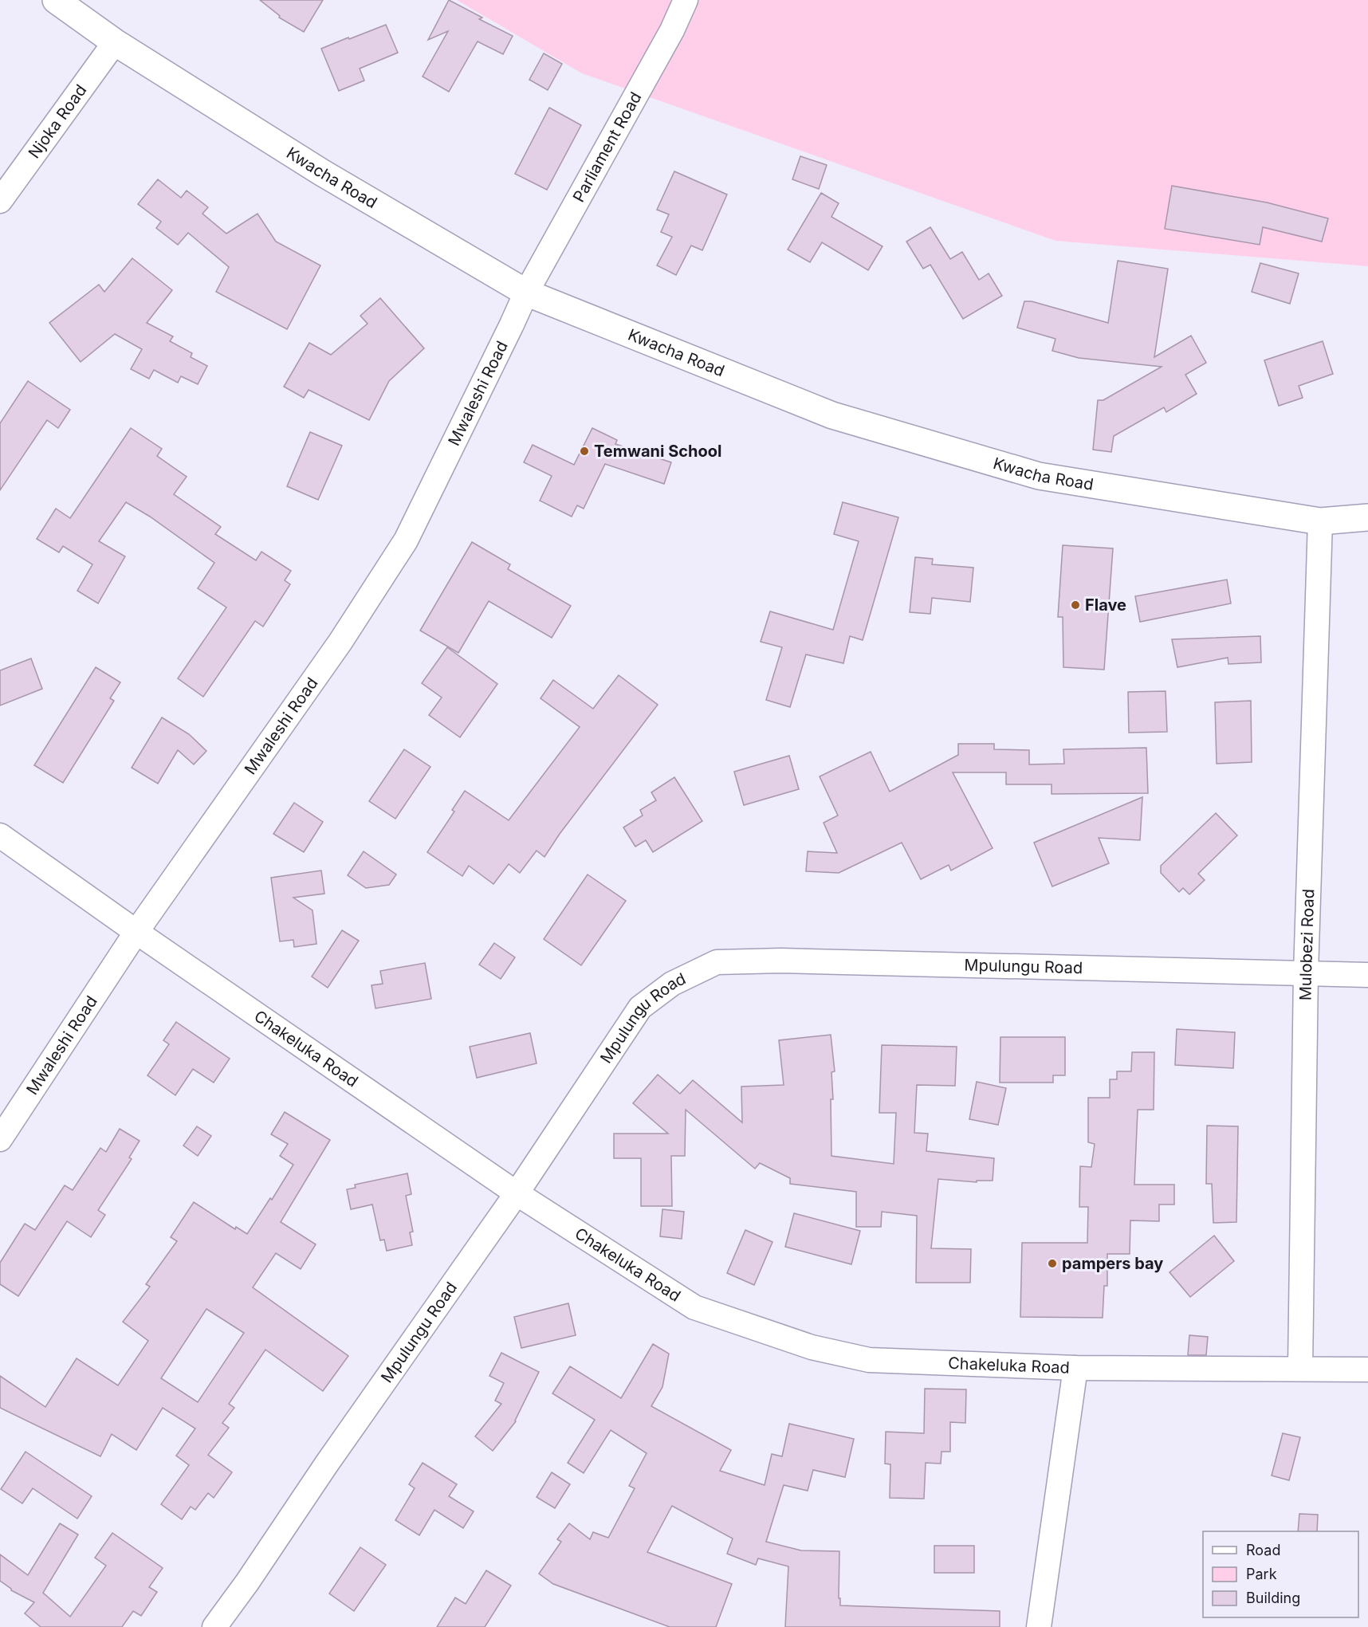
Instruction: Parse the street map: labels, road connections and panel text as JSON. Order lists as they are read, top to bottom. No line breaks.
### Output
{"streets":{"main road":["Kwacha Road"],"street":["Njoka Road","Parliament Road","Mwaleshi Road","Mulobezi Road","Mpulungu Road","Chakeluka Road"]},"crossings":[["Njoka Road","Kwacha Road"],["Parliament Road","Kwacha Road"],["Parliament Road","Mwaleshi Road"],["Kwacha Road","Mwaleshi Road"],["Kwacha Road","Mulobezi Road"],["Mwaleshi Road","Chakeluka Road"],["Mulobezi Road","Mpulungu Road"],["Mulobezi Road","Chakeluka Road"],["Mpulungu Road","Chakeluka Road"]],"places":["Temwani School","Flave","pampers bay"],"legend":["Road","Park","Building"]}
